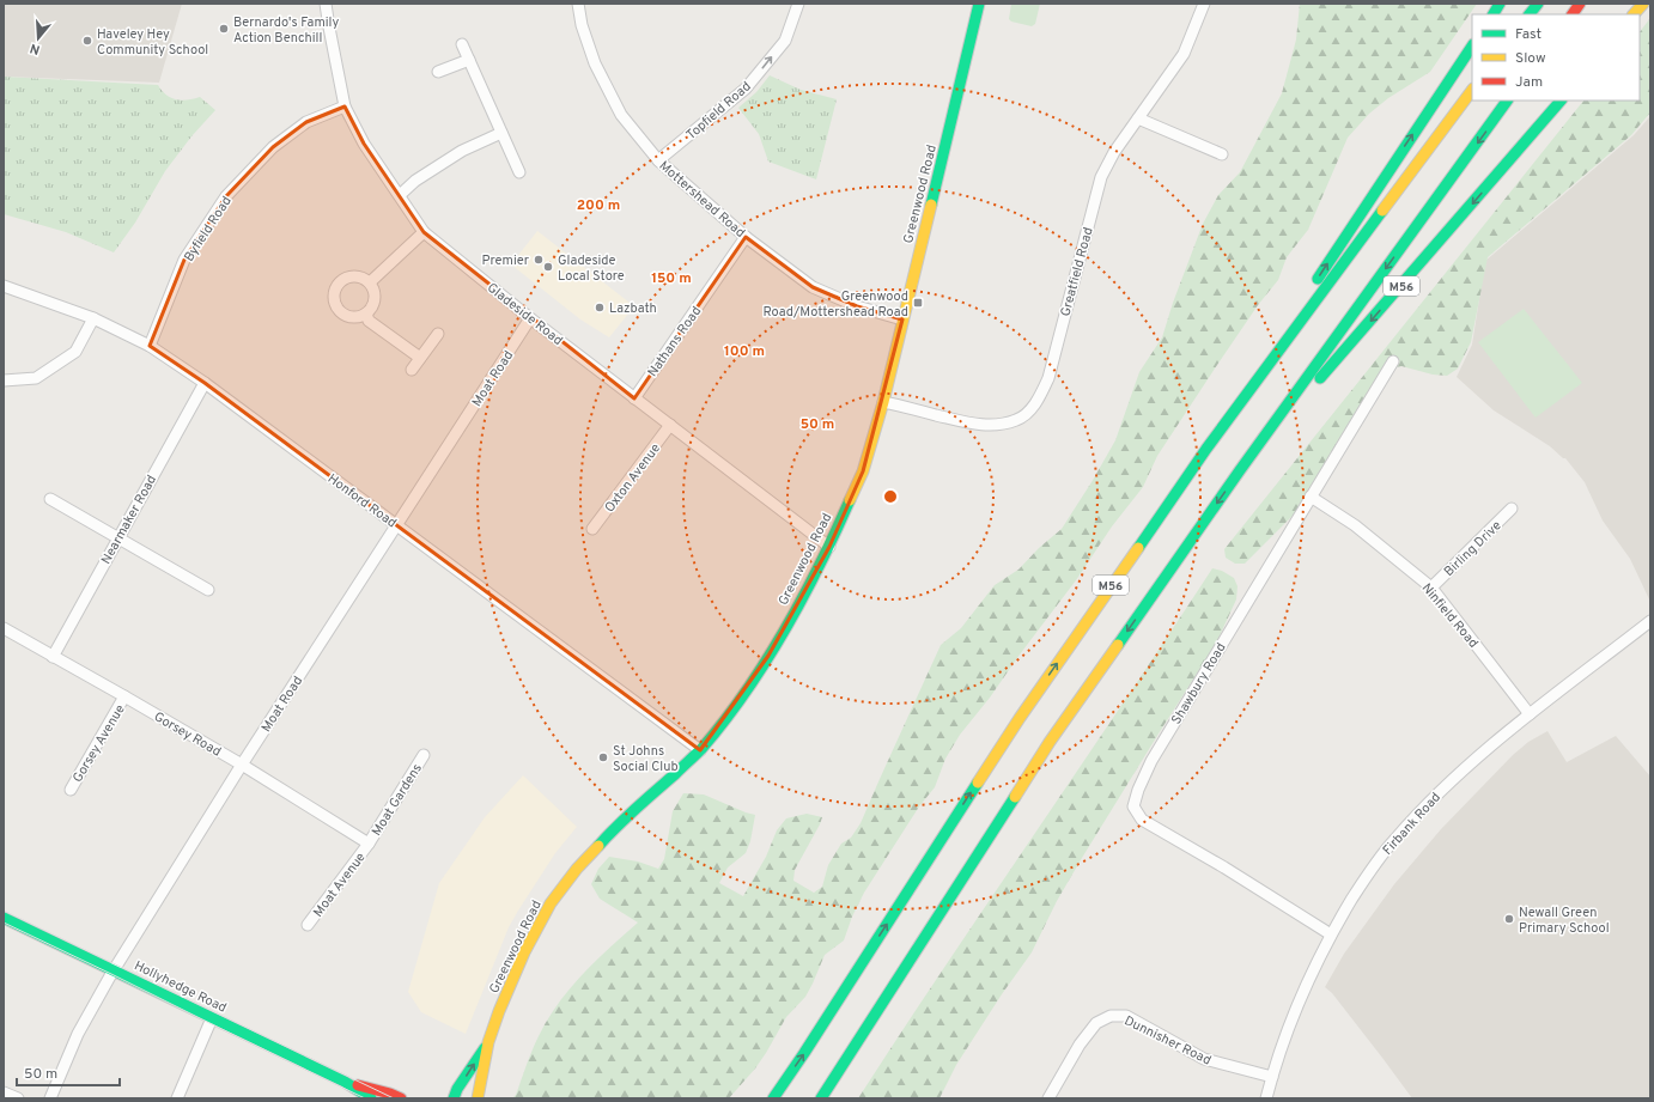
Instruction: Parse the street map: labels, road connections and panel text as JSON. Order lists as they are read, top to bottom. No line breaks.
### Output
{"streets":{"main road":["Greenwood Road","M56","Hollyhedge Road"],"street":["Topfield Road","Mottershead Road","Byfield Road","Greatfield Road","Gladeside Road","Nathans Road","Moat Road","Oxton Avenue","Honford Road","Nearmaker Road","Birling Drive","Ninfield Road","Shawbury Road","Gorsey Road","Gorsey Avenue","Moat Gardens","Firbank Road","Moat Avenue","Dunnisher Road"]},"crossings":[["Topfield Road","Mottershead Road"],["Greenwood Road","Mottershead Road"],["Greenwood Road","Greatfield Road"],["Greenwood Road","Gladeside Road"],["Greenwood Road","Honford Road"],["Mottershead Road","Nathans Road"],["Byfield Road","Gladeside Road"],["Byfield Road","Honford Road"],["Gladeside Road","Nathans Road"],["Gladeside Road","Moat Road"],["Gladeside Road","Oxton Avenue"],["Moat Road","Honford Road"],["Moat Road","Gorsey Road"],["Moat Road","Hollyhedge Road"],["Honford Road","Nearmaker Road"],["Nearmaker Road","Gorsey Road"],["Birling Drive","Ninfield Road"],["Ninfield Road","Shawbury Road"],["Ninfield Road","Firbank Road"],["Shawbury Road","Firbank Road"],["Gorsey Road","Gorsey Avenue"],["Gorsey Road","Moat Gardens"],["Gorsey Road","Moat Avenue"],["Moat Gardens","Moat Avenue"],["Firbank Road","Dunnisher Road"]],"one_way":["Topfield Road"],"places":{"other":["Bernardo's Family Action Benchill","Haveley Hey Community School","Premier","Gladeside Local Store","Lazbath","St Johns Social Club","Newall Green Primary School"],"transit":["Greenwood Road/Mottershead Road"]},"legend":["Fast","Slow","Jam"],"scale_bar":"50 m","north":"bottom","rings":["200 m","150 m","100 m","50 m"]}
